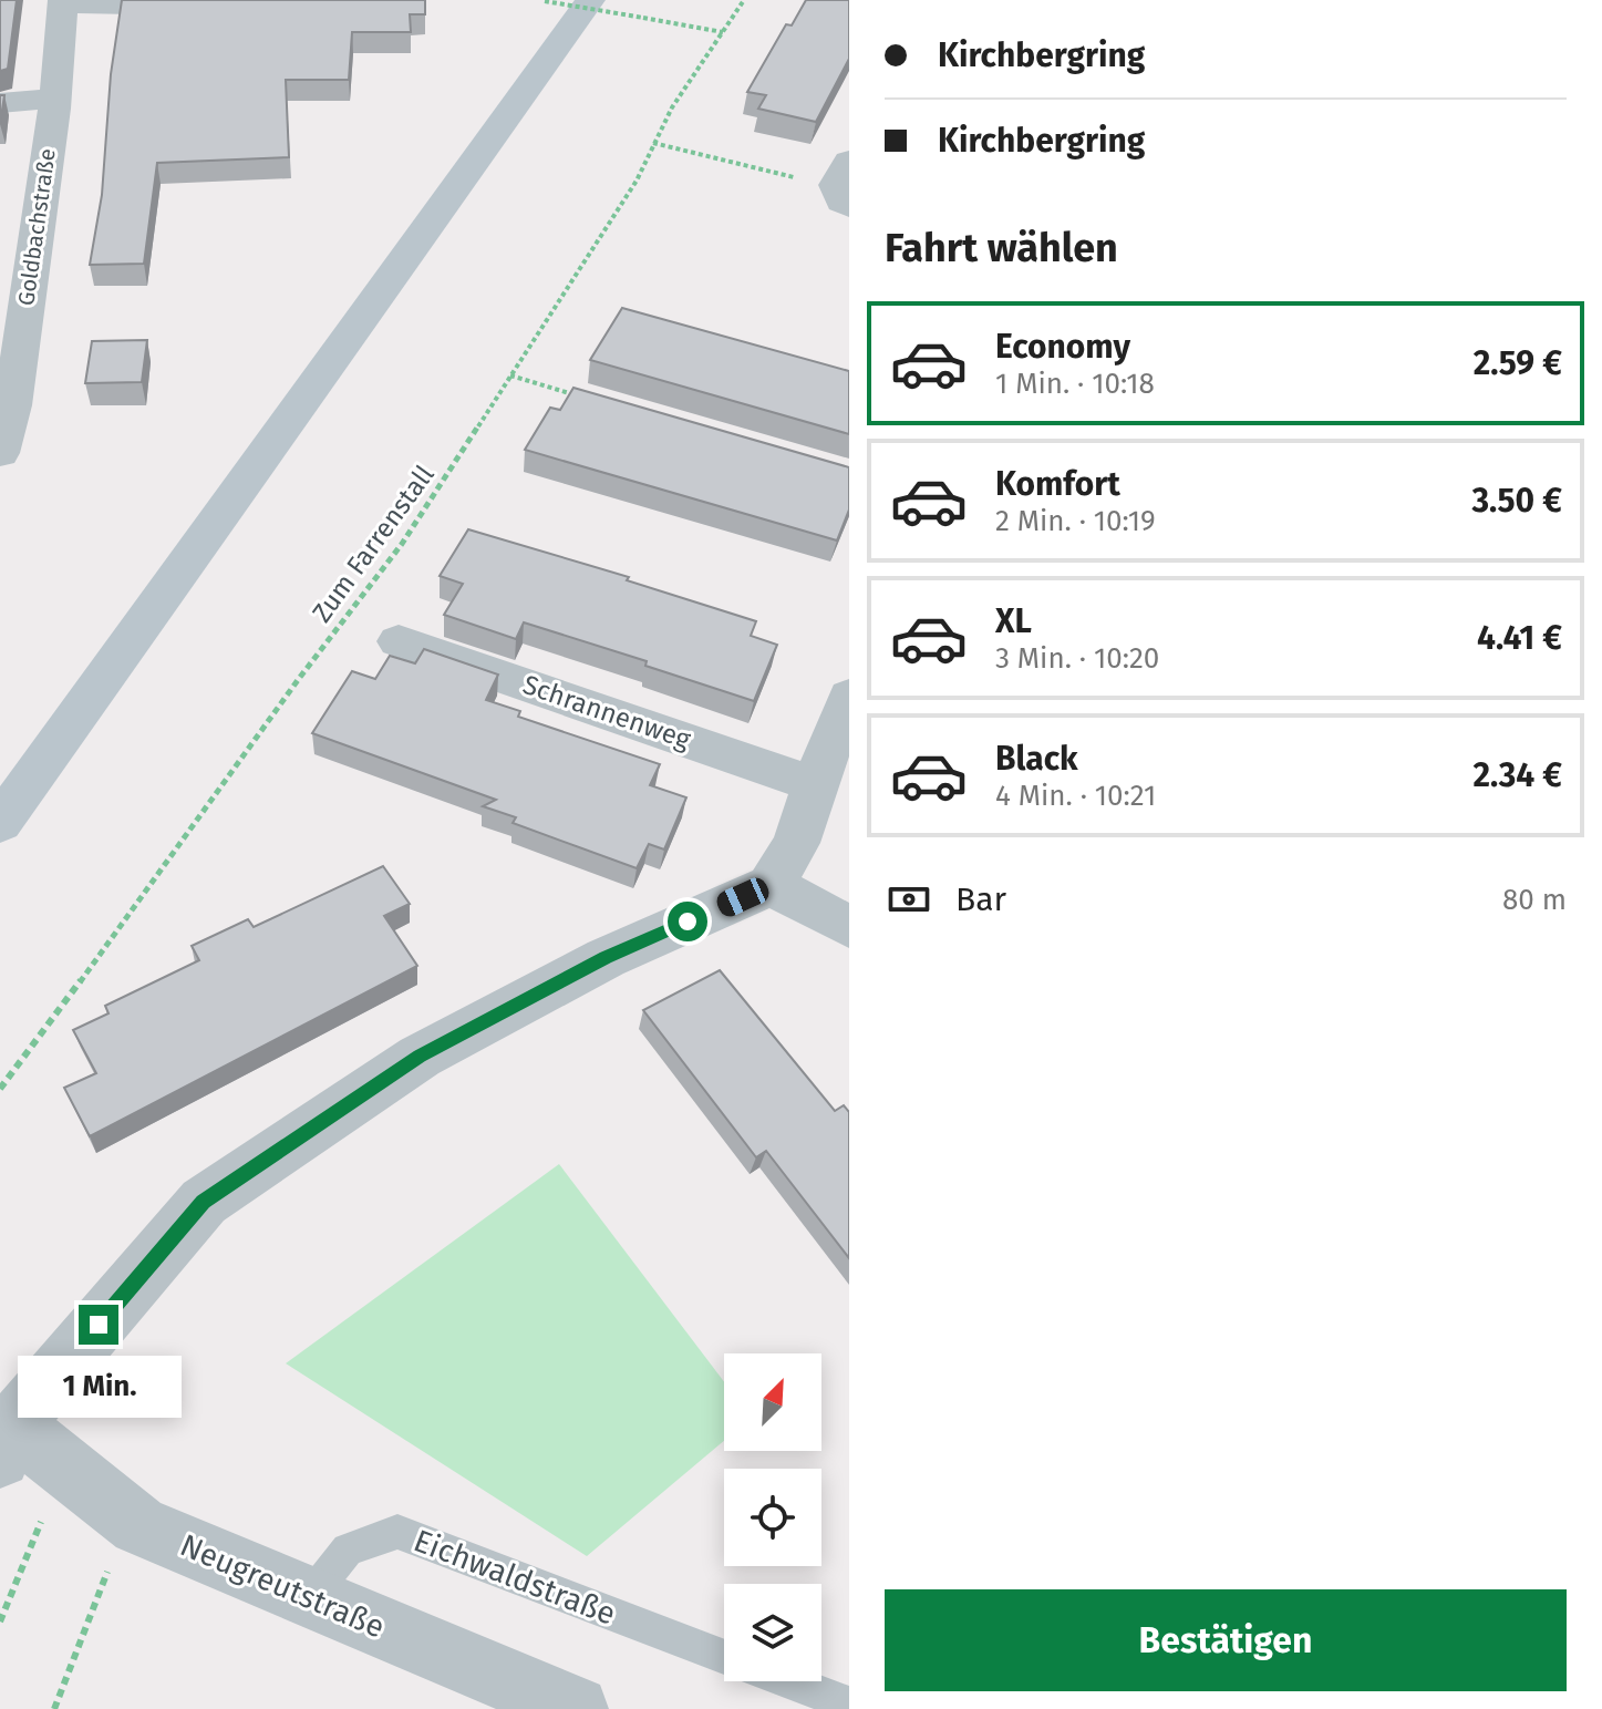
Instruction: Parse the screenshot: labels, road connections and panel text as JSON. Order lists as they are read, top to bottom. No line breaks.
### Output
{"streets":{"street":["Goldbachstraße","Schrannenweg","Neugreutstraße"],"lane":["Eichwaldstraße"],"path":["Zum Farrenstall"]},"crossings":[["Eichwaldstraße","Neugreutstraße"]],"north":"top right","page":{"banner":["Kirchbergring","Kirchbergring"],"heading":"Fahrt wählen","list":[{"name":"Economy","note":"1 Min. · 10:18","value":"2.59 €"},{"name":"Komfort","note":"2 Min. · 10:19","value":"3.50 €"},{"name":"XL","note":"3 Min. · 10:20","value":"4.41 €"},{"name":"Black","note":"4 Min. · 10:21","value":"2.34 €"}],"pay":["Bar","80 m"],"bubble":"1 Min.","buttons":"Bestätigen"}}
